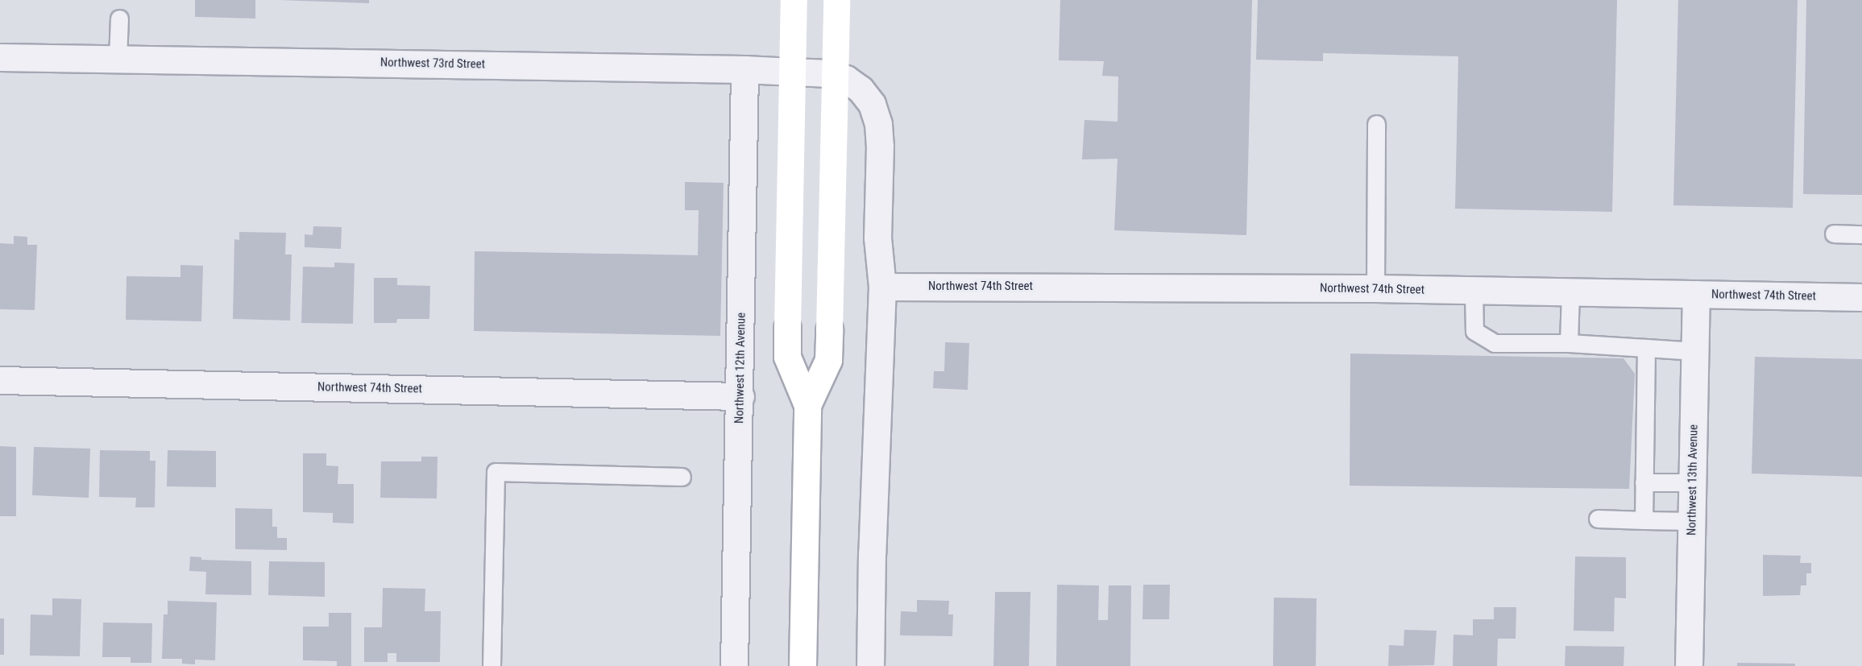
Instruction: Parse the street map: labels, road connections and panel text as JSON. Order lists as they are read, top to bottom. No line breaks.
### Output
{"streets":{"street":["Northwest 73rd Street","Northwest 74th Street","Northwest 12th Avenue","Northwest 13th Avenue"]},"crossings":[["Northwest 73rd Street","Northwest 74th Street"],["Northwest 73rd Street","Northwest 12th Avenue"],["Northwest 74th Street","Northwest 12th Avenue"],["Northwest 74th Street","Northwest 13th Avenue"]]}
